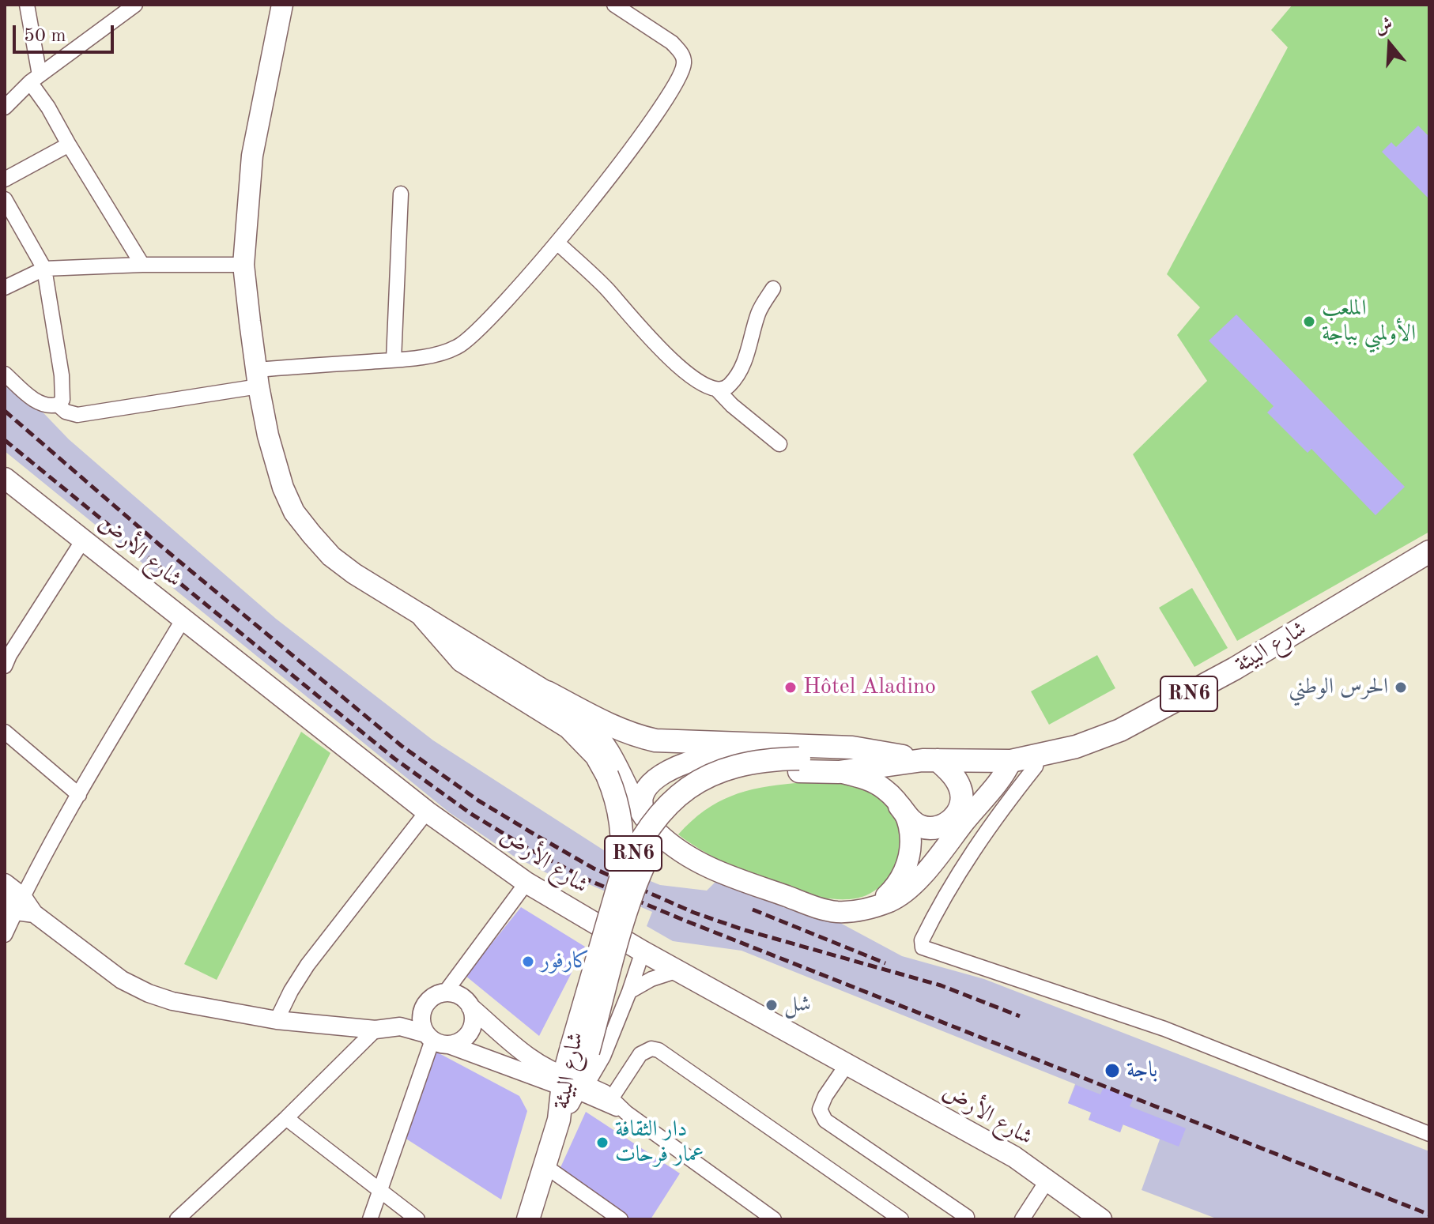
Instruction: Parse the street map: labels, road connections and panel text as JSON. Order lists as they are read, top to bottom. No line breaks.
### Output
{"streets":{"main road":["شارع الأرض","شارع البيئة","RN6"]},"crossings":[["شارع البيئة","RN6"]],"places":["الملعب الأولمبي بباجة","Hôtel Aladino","الحرس الوطني","كارفور","شل","باجة","دار الثقافة عمار فرحات"],"scale_bar":"50 m","north":"top"}
